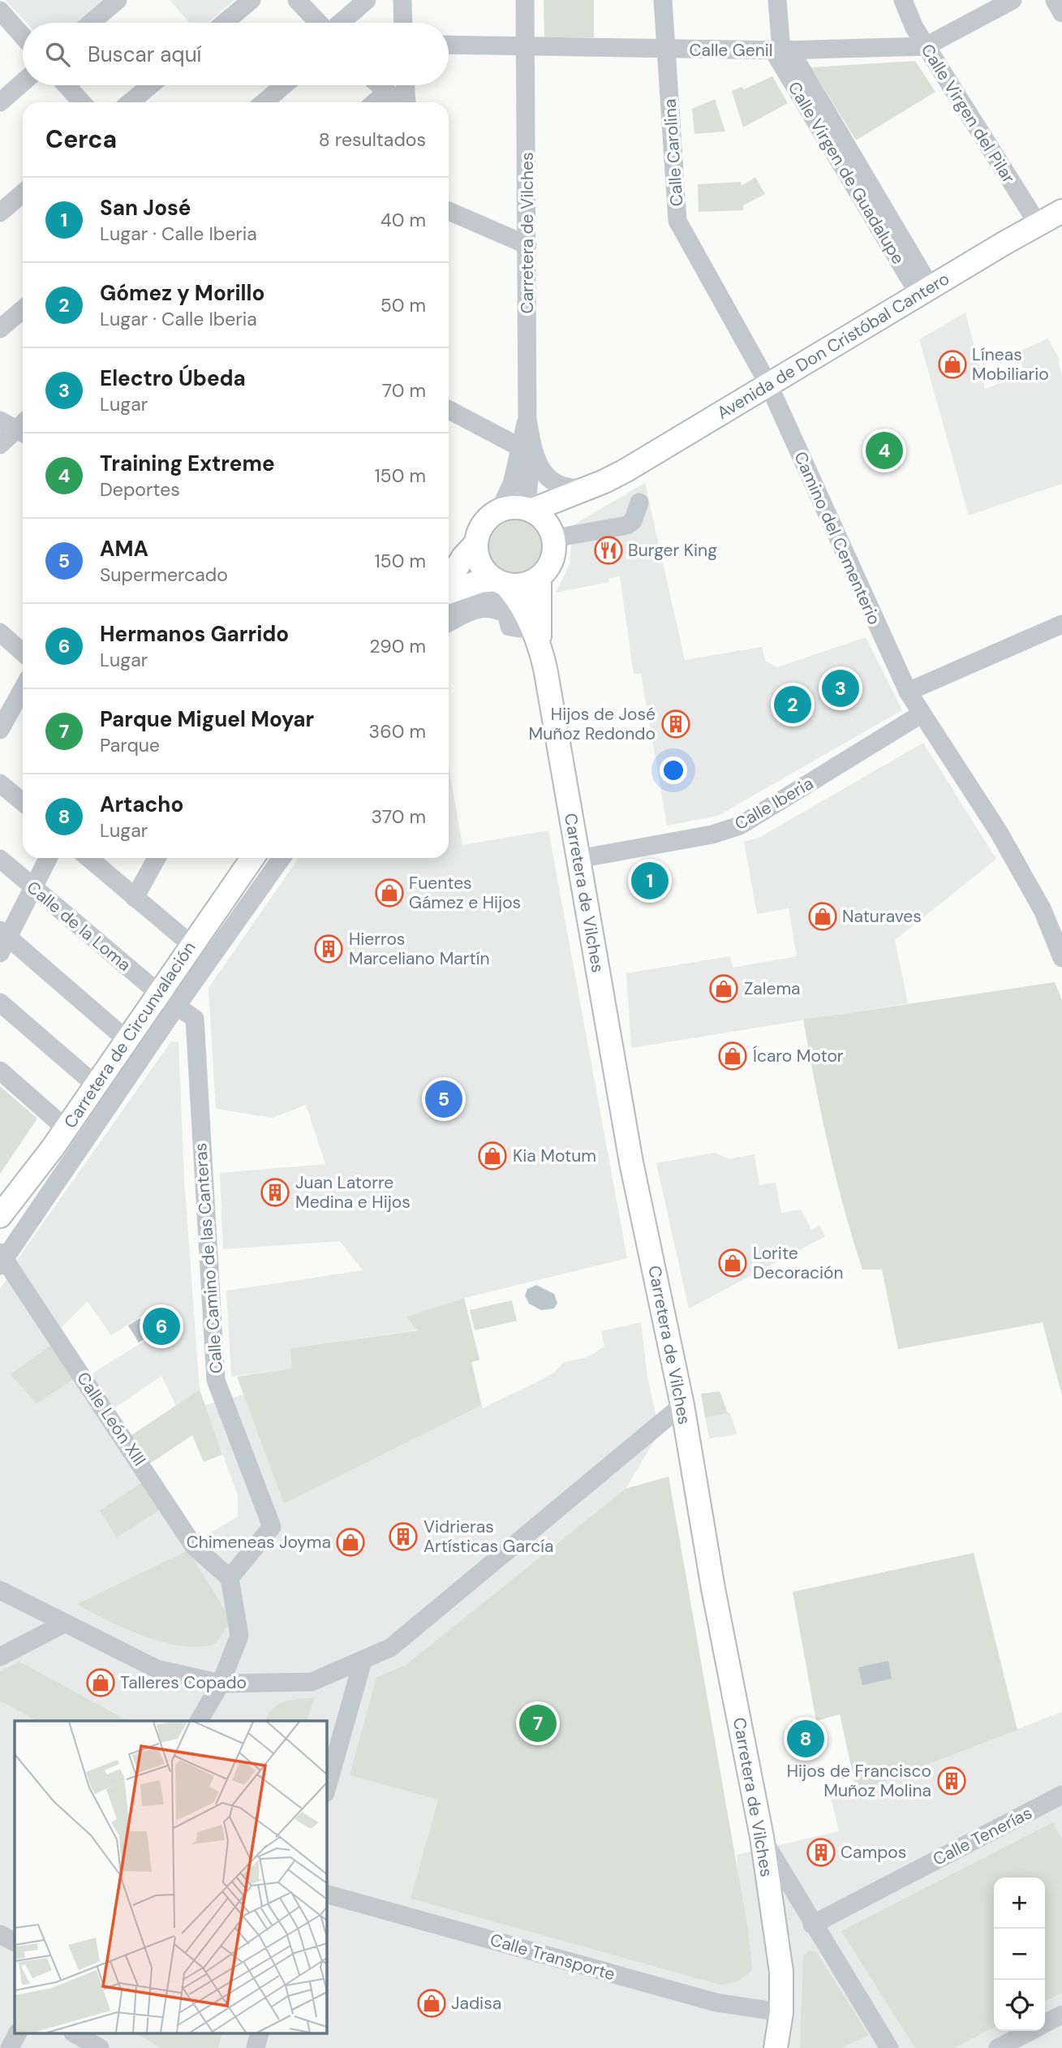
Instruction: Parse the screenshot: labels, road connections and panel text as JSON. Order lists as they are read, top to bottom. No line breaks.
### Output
{"streets":{"main road":["Carretera de Vilches","Avenida de Don Cristóbal Cantero","Carretera de Circunvalación"],"street":["Calle Genil","Calle Virgen del Pilar","Calle Carolina","Calle Virgen de Guadalupe","Camino del Cementerio","Calle Iberia","Calle de la Loma","Calle Camino de las Canteras","Calle León XIII","Calle Tenerías","Calle Transporte"]},"crossings":[["Calle Genil","Calle Virgen del Pilar"],["Calle Genil","Calle Carolina"],["Calle Genil","Calle Virgen de Guadalupe"],["Calle Genil","Carretera de Vilches"],["Calle Virgen del Pilar","Avenida de Don Cristóbal Cantero"],["Calle Carolina","Avenida de Don Cristóbal Cantero"],["Calle Carolina","Camino del Cementerio"],["Calle Virgen de Guadalupe","Avenida de Don Cristóbal Cantero"],["Carretera de Vilches","Avenida de Don Cristóbal Cantero"],["Carretera de Vilches","Calle Iberia"],["Carretera de Vilches","Calle Transporte"],["Avenida de Don Cristóbal Cantero","Camino del Cementerio"],["Camino del Cementerio","Calle Iberia"],["Calle de la Loma","Carretera de Circunvalación"],["Calle de la Loma","Calle Camino de las Canteras"],["Carretera de Circunvalación","Calle Camino de las Canteras"],["Calle Camino de las Canteras","Calle León XIII"]],"places":{"shop":["Líneas Mobiliario","Fuentes Gámez e Hijos","Naturaves","Zalema","Ícaro Motor","Kia Motum","Lorite Decoración","Chimeneas Joyma","Talleres Copado","Jadisa"],"restaurant":["Burger King"],"building":["Hijos de José Muñoz Redondo","Hierros Marceliano Martín","Juan Latorre Medina e Hijos","Vidrieras Artísticas García","Hijos de Francisco Muñoz Molina","Campos"]},"page":{"search":"Buscar aquí","heading":["Cerca","8 resultados"],"list":[{"mark":"1","name":"San José","note":"Lugar · Calle Iberia","value":"40 m"},{"mark":"2","name":"Gómez y Morillo","note":"Lugar · Calle Iberia","value":"50 m"},{"mark":"3","name":"Electro Úbeda","note":"Lugar","value":"70 m"},{"mark":"4","name":"Training Extreme","note":"Deportes","value":"150 m"},{"mark":"5","name":"AMA","note":"Supermercado","value":"150 m"},{"mark":"6","name":"Hermanos Garrido","note":"Lugar","value":"290 m"},{"mark":"7","name":"Parque Miguel Moyar","note":"Parque","value":"360 m"},{"mark":"8","name":"Artacho","note":"Lugar","value":"370 m"}],"pins":["4","3","2","1","5","6","7","8"],"map_buttons":["+","−"]}}
